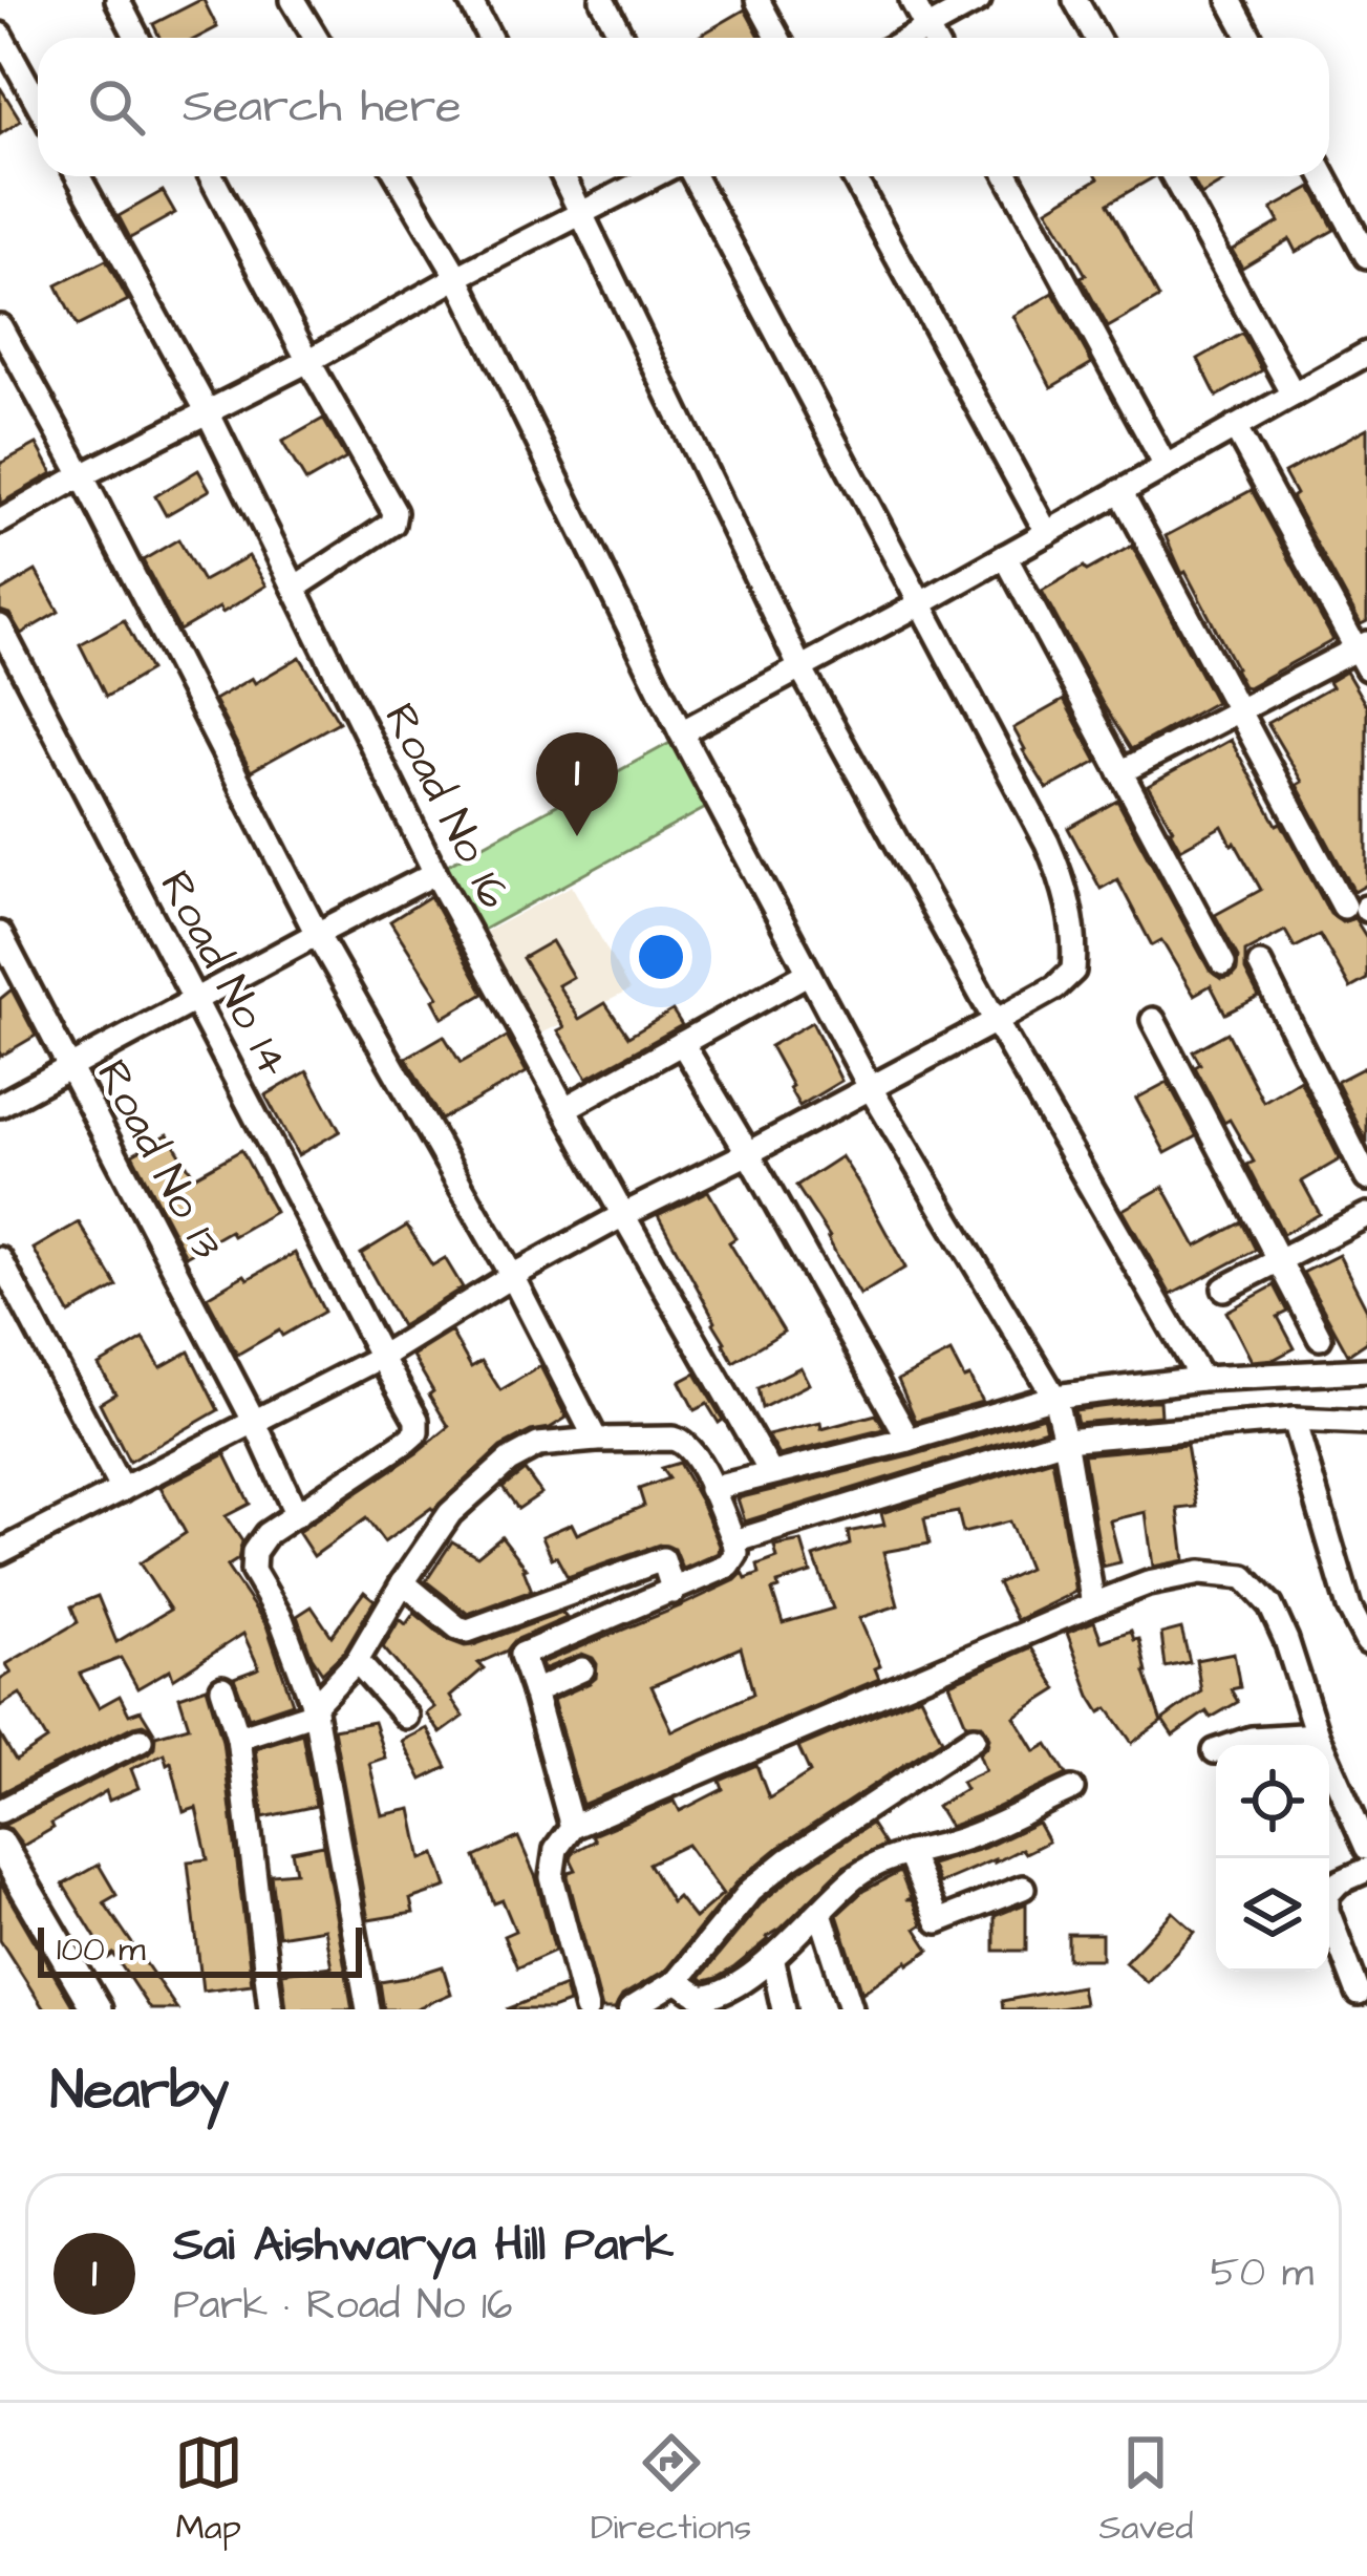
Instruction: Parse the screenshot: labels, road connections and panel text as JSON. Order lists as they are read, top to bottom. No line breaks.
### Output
{"streets":{"street":["Road No 16","Road No 14","Road No 13"]},"crossings":[["Road No 14","Road No 13"]],"scale_bar":"100 m","page":{"search":"Search here","pins":"1","scale":"100 m","heading":"Nearby","list":[{"mark":"1","name":"Sai Aishwarya Hill Park","note":"Park · Road No 16","value":"50 m"}],"nav":["Map","Directions","Saved"]}}
